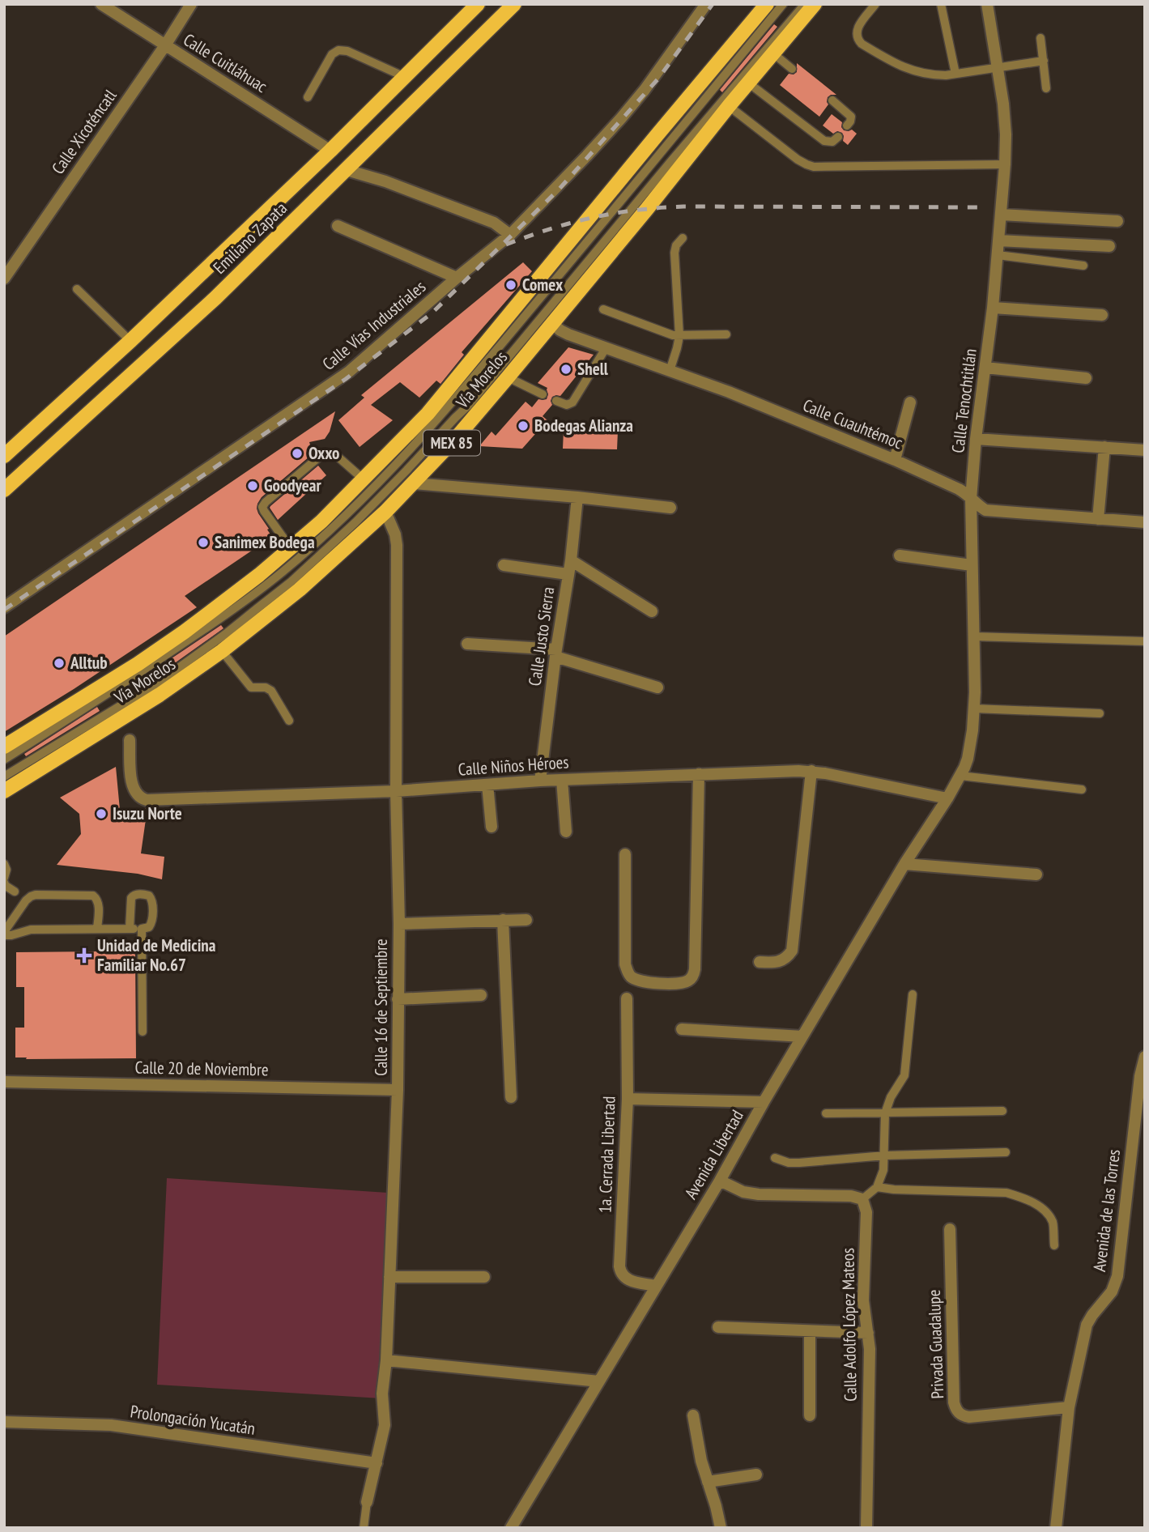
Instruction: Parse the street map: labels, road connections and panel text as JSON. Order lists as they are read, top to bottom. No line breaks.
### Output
{"streets":{"main road":["Emiliano Zapata","Vía Morelos","MEX 85"],"street":["Calle Cuitláhuac","Calle Xicoténcatl","Calle Vías Industriales","Calle Tenochtitlán","Calle Cuauhtémoc","Calle Justo Sierra","Calle Niños Héroes","Calle 16 de Septiembre","Calle 20 de Noviembre","1a. Cerrada Libertad","Avenida Libertad","Avenida de las Torres","Calle Adolfo López Mateos","Privada Guadalupe","Prolongación Yucatán"]},"crossings":[["Calle Cuitláhuac","Calle Xicoténcatl"],["Calle Cuitláhuac","Emiliano Zapata"],["Vía Morelos","Calle Cuauhtémoc"],["Vía Morelos","Calle 16 de Septiembre"],["Calle Tenochtitlán","Calle Cuauhtémoc"],["Calle Tenochtitlán","Calle Niños Héroes"],["Calle Tenochtitlán","Avenida Libertad"],["Calle Justo Sierra","Calle Niños Héroes"],["Calle Niños Héroes","Calle 16 de Septiembre"],["Calle Niños Héroes","Avenida Libertad"],["Calle 16 de Septiembre","Calle 20 de Noviembre"],["Calle 16 de Septiembre","Prolongación Yucatán"],["1a. Cerrada Libertad","Avenida Libertad"],["Avenida de las Torres","Privada Guadalupe"]],"places":{"other":["Comex","Shell","Bodegas Alianza","Oxxo","Goodyear","Sanimex Bodega","Alltub","Isuzu Norte"],"health":["Unidad de Medicina Familiar No.67"]}}
